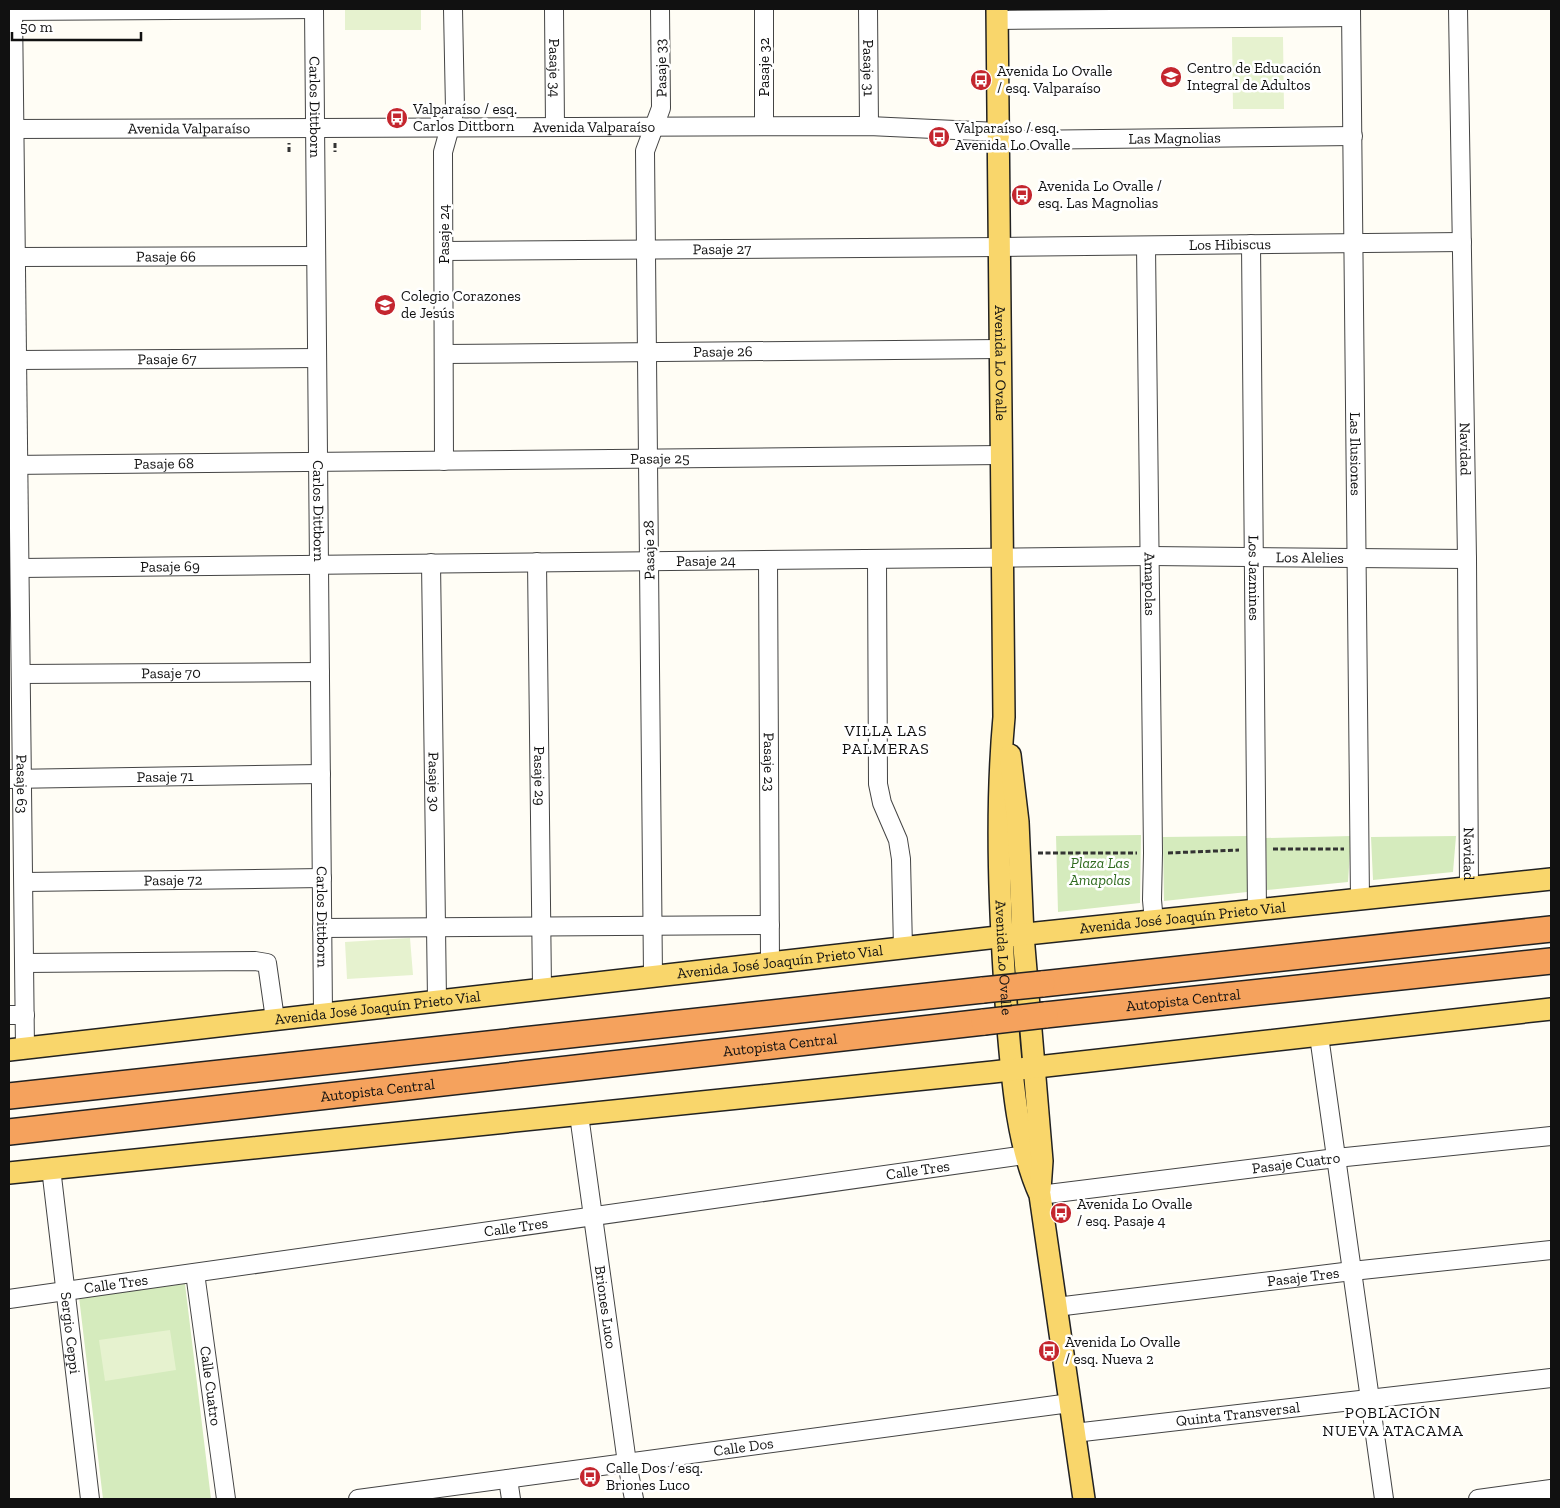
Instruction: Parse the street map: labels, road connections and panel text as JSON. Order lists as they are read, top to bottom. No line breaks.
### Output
{"streets":{"highway":["Autopista Central"],"main road":["Avenida Lo Ovalle","Avenida José Joaquín Prieto Vial"],"street":["Pasaje 32","Pasaje 31","Pasaje 34","Pasaje 33","Carlos Dittborn","Avenida Valparaíso","Las Magnolias","Pasaje 24","Los Hibiscus","Pasaje 27","Pasaje 66","Pasaje 26","Pasaje 67","Navidad","Las Ilusiones","Pasaje 25","Pasaje 68","Pasaje 28","Los Alelies","Pasaje 69","Los Jazmines","Amapolas","Pasaje 70","Pasaje 23","Pasaje 29","Pasaje 71","Pasaje 30","Pasaje 63","Pasaje 72","Pasaje Cuatro","Calle Tres","Pasaje Tres","Briones Luco","Sergio Ceppi","Calle Cuatro","Quinta Transversal","Calle Dos"]},"crossings":[["Pasaje 32","Avenida Valparaíso"],["Pasaje 31","Avenida Valparaíso"],["Pasaje 34","Avenida Valparaíso"],["Pasaje 33","Avenida Valparaíso"],["Pasaje 33","Pasaje 28"],["Carlos Dittborn","Avenida Valparaíso"],["Carlos Dittborn","Pasaje 24"],["Carlos Dittborn","Pasaje 66"],["Carlos Dittborn","Pasaje 67"],["Carlos Dittborn","Pasaje 25"],["Carlos Dittborn","Pasaje 68"],["Carlos Dittborn","Pasaje 69"],["Carlos Dittborn","Pasaje 70"],["Carlos Dittborn","Pasaje 71"],["Carlos Dittborn","Pasaje 72"],["Carlos Dittborn","Avenida José Joaquín Prieto Vial"],["Avenida Valparaíso","Las Magnolias"],["Avenida Valparaíso","Pasaje 24"],["Avenida Valparaíso","Avenida Lo Ovalle"],["Avenida Valparaíso","Pasaje 28"],["Avenida Valparaíso","Pasaje 63"],["Las Magnolias","Avenida Lo Ovalle"],["Las Magnolias","Las Ilusiones"],["Pasaje 24","Pasaje 27"],["Pasaje 24","Pasaje 26"],["Pasaje 24","Avenida Lo Ovalle"],["Pasaje 24","Pasaje 25"],["Pasaje 24","Pasaje 28"],["Pasaje 24","Los Alelies"],["Pasaje 24","Pasaje 69"],["Pasaje 24","Pasaje 23"],["Pasaje 24","Pasaje 29"],["Pasaje 24","Pasaje 30"],["Los Hibiscus","Pasaje 27"],["Los Hibiscus","Avenida Lo Ovalle"],["Los Hibiscus","Navidad"],["Los Hibiscus","Las Ilusiones"],["Los Hibiscus","Los Jazmines"],["Los Hibiscus","Amapolas"],["Pasaje 27","Avenida Lo Ovalle"],["Pasaje 27","Pasaje 28"],["Pasaje 66","Pasaje 63"],["Pasaje 26","Avenida Lo Ovalle"],["Pasaje 26","Pasaje 28"],["Pasaje 67","Pasaje 63"],["Avenida Lo Ovalle","Pasaje 25"],["Avenida Lo Ovalle","Los Alelies"],["Avenida Lo Ovalle","Avenida José Joaquín Prieto Vial"],["Avenida Lo Ovalle","Pasaje Cuatro"],["Avenida Lo Ovalle","Calle Tres"],["Avenida Lo Ovalle","Pasaje Tres"],["Avenida Lo Ovalle","Quinta Transversal"],["Avenida Lo Ovalle","Calle Dos"],["Navidad","Los Alelies"],["Navidad","Avenida José Joaquín Prieto Vial"],["Las Ilusiones","Los Alelies"],["Las Ilusiones","Avenida José Joaquín Prieto Vial"],["Pasaje 25","Pasaje 68"],["Pasaje 25","Pasaje 28"],["Pasaje 68","Pasaje 63"],["Pasaje 28","Avenida José Joaquín Prieto Vial"],["Los Alelies","Los Jazmines"],["Los Alelies","Amapolas"],["Pasaje 69","Pasaje 63"],["Los Jazmines","Avenida José Joaquín Prieto Vial"],["Amapolas","Avenida José Joaquín Prieto Vial"],["Pasaje 70","Pasaje 63"],["Pasaje 23","Avenida José Joaquín Prieto Vial"],["Pasaje 29","Avenida José Joaquín Prieto Vial"],["Pasaje 71","Pasaje 63"],["Pasaje 30","Avenida José Joaquín Prieto Vial"],["Pasaje 63","Pasaje 72"],["Pasaje 63","Avenida José Joaquín Prieto Vial"],["Calle Tres","Briones Luco"],["Calle Tres","Sergio Ceppi"],["Calle Tres","Calle Cuatro"],["Briones Luco","Calle Dos"]],"districts":["VILLA LAS PALMERAS","POBLACIÓN NUEVA ATACAMA"],"parks":["Plaza Las Amapolas"],"places":{"school or university":["Centro de Educación Integral de Adultos","Colegio Corazones de Jesús"],"bus stop":["Avenida Lo Ovalle / esq. Valparaíso","Valparaíso / esq. Carlos Dittborn","Valparaíso / esq. Avenida Lo Ovalle","Avenida Lo Ovalle / esq. Las Magnolias","Avenida Lo Ovalle / esq. Pasaje 4","Avenida Lo Ovalle / esq. Nueva 2","Calle Dos / esq. Briones Luco"]},"scale_bar":"50 m"}
